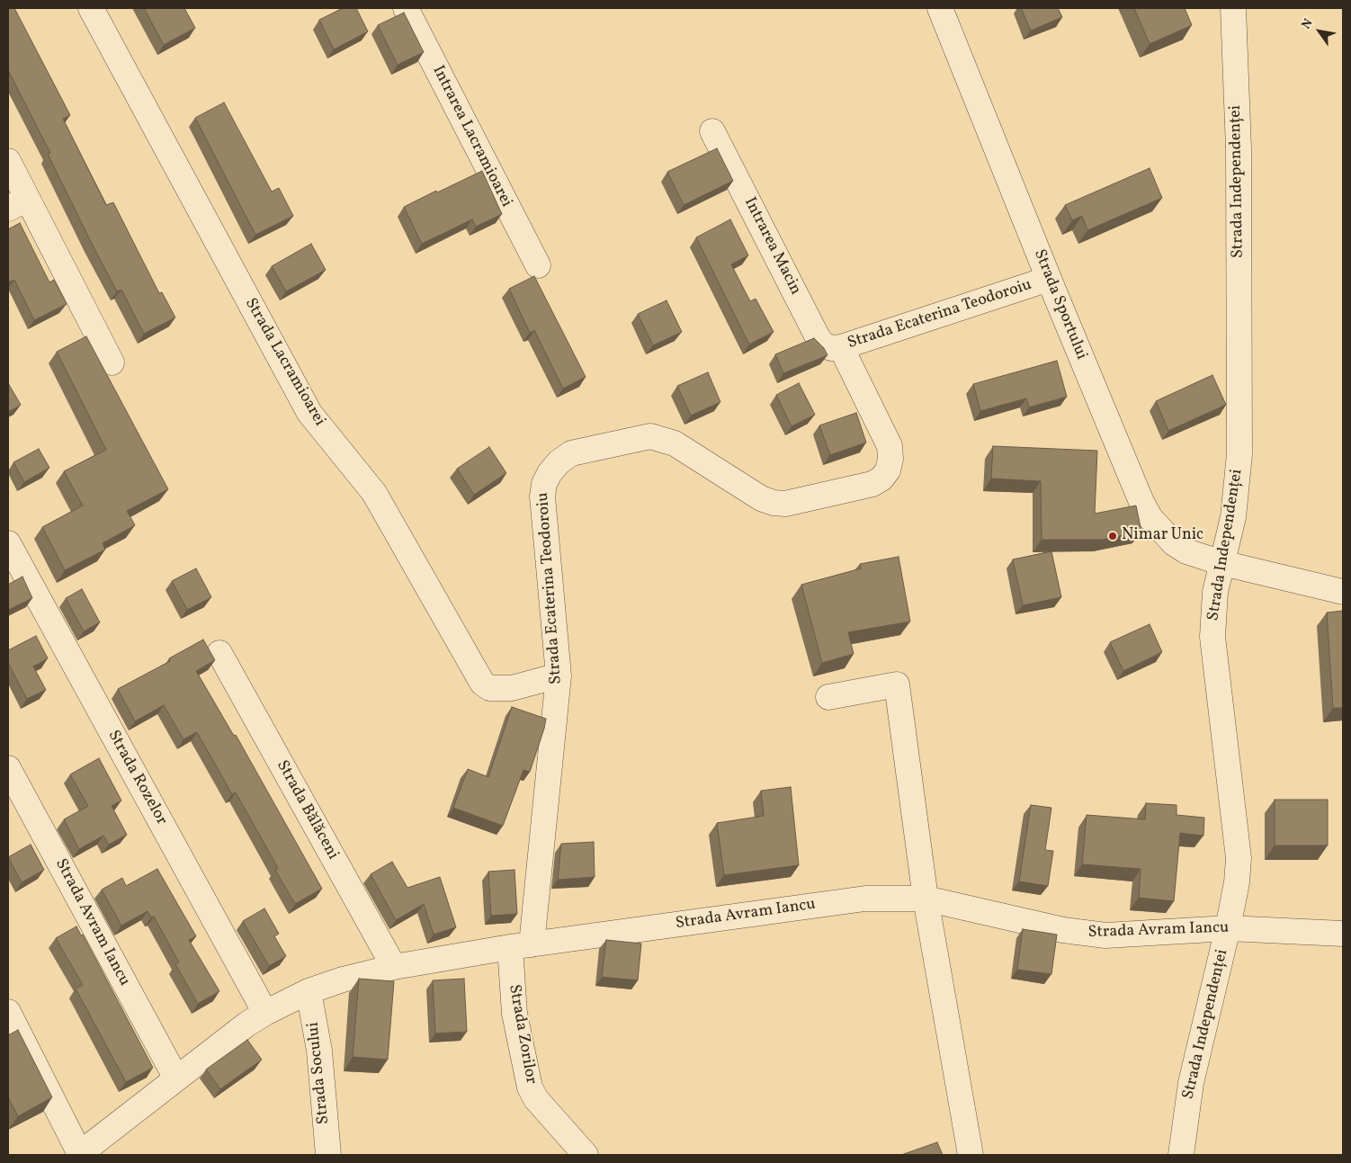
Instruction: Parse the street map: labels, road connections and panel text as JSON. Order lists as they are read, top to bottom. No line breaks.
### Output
{"streets":{"street":["Intrarea Lacramioarei","Strada Independenței","Intrarea Macin","Strada Sportului","Strada Ecaterina Teodoroiu","Strada Lacramioarei","Strada Rozelor","Strada Bălăceni","Strada Avram Iancu","Strada Zorilor","Strada Socului"]},"crossings":[["Strada Independenței","Strada Sportului"],["Strada Independenței","Strada Avram Iancu"],["Intrarea Macin","Strada Ecaterina Teodoroiu"],["Strada Sportului","Strada Ecaterina Teodoroiu"],["Strada Ecaterina Teodoroiu","Strada Lacramioarei"],["Strada Ecaterina Teodoroiu","Strada Avram Iancu"],["Strada Ecaterina Teodoroiu","Strada Zorilor"],["Strada Rozelor","Strada Avram Iancu"],["Strada Bălăceni","Strada Avram Iancu"],["Strada Avram Iancu","Strada Zorilor"],["Strada Avram Iancu","Strada Socului"]],"places":["Nimar Unic"],"north":"top left"}
